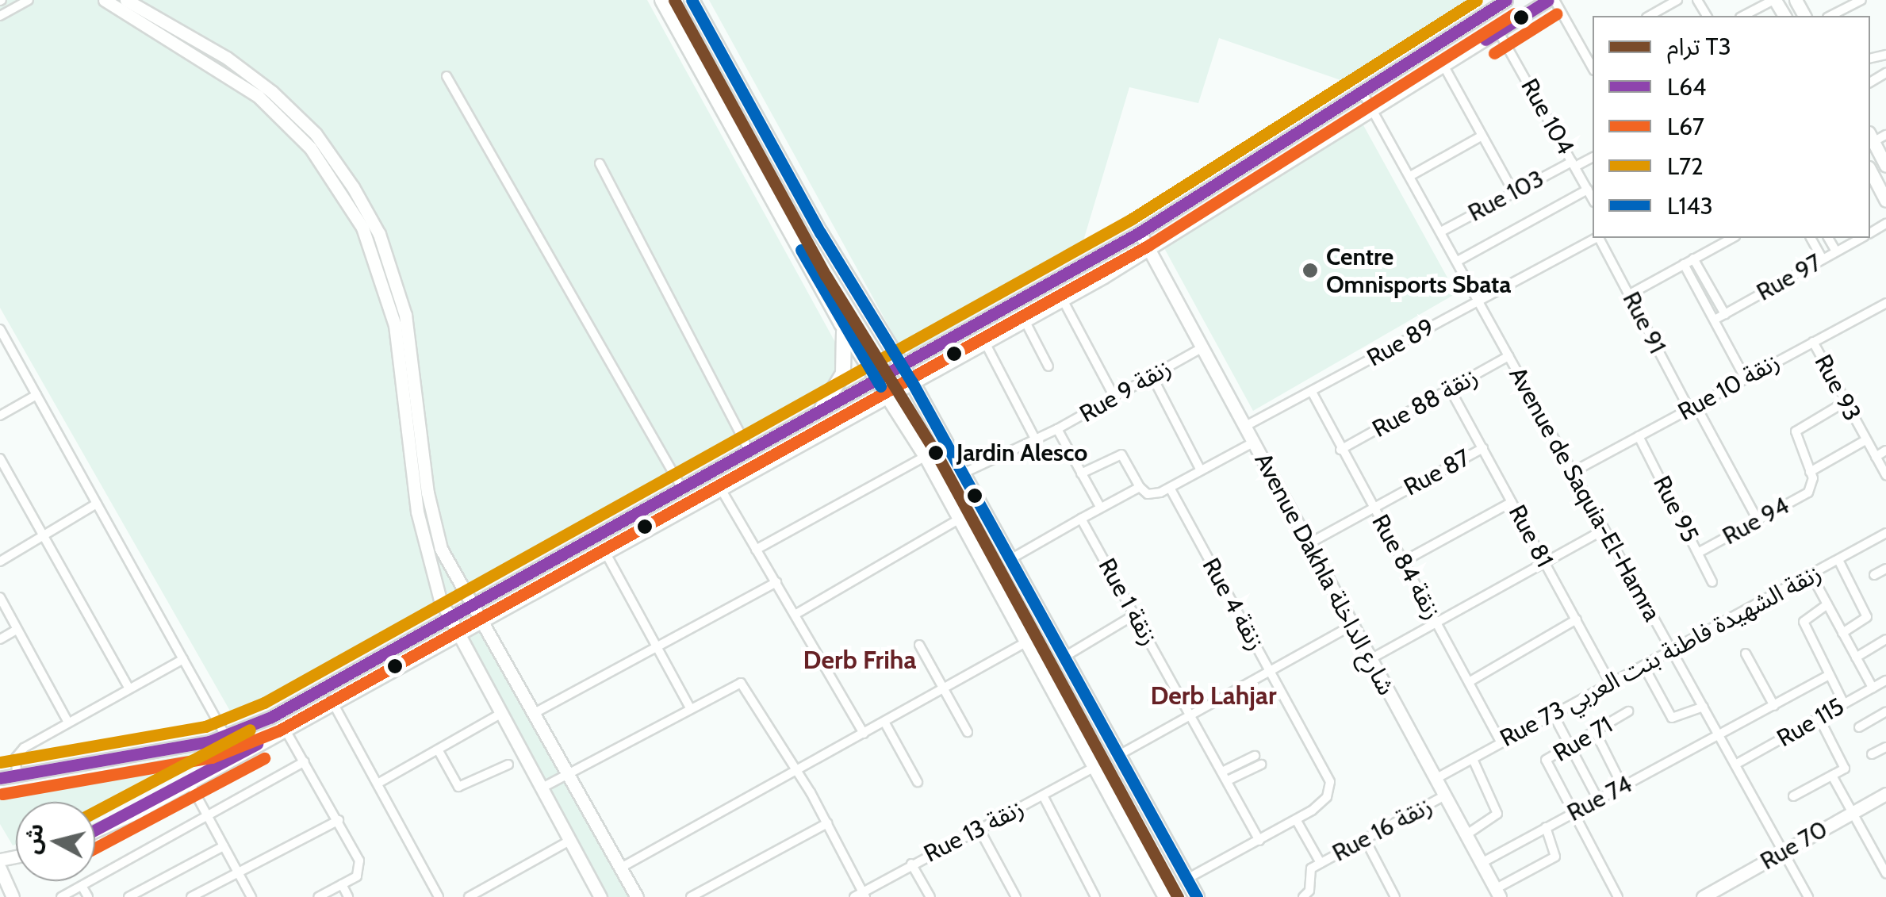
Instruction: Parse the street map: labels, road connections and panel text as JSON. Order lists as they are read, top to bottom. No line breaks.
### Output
{"streets":{"main road":["Avenue Dakhla شارع الداخلة","Rue 70"],"street":["Rue 104","Rue 103","Rue 97","Rue 91","Rue 89","Rue 10 زنقة","Rue 93","Rue 9 زنقة","Rue 88 زنقة","Rue 87","Avenue de Saquia-El-Hamra","Rue 95","Rue 94","Rue 81","Rue 84 زنقة","Rue 1 زنقة","Rue 4 زنقة","Rue 73 زنقة الشهيدة فاطنة بنت العربي","Rue 115","Rue 71","Rue 74","Rue 16 زنقة","Rue 13 زنقة"]},"crossings":[["Rue 104","Rue 103"],["Rue 103","Avenue de Saquia-El-Hamra"],["Rue 91","Rue 10 زنقة"],["Rue 91","Rue 94"],["Rue 89","Avenue de Saquia-El-Hamra"],["Rue 89","Rue 84 زنقة"],["Rue 89","Avenue Dakhla شارع الداخلة"],["Rue 10 زنقة","Rue 93"],["Rue 10 زنقة","Avenue de Saquia-El-Hamra"],["Rue 10 زنقة","Rue 95"],["Rue 9 زنقة","Avenue Dakhla شارع الداخلة"],["Rue 88 زنقة","Avenue de Saquia-El-Hamra"],["Rue 88 زنقة","Rue 81"],["Rue 88 زنقة","Rue 84 زنقة"],["Rue 87","Rue 81"],["Rue 87","Rue 84 زنقة"],["Rue 87","Avenue Dakhla شارع الداخلة"],["Avenue de Saquia-El-Hamra","Rue 73 زنقة الشهيدة فاطنة بنت العربي"],["Avenue de Saquia-El-Hamra","Rue 115"],["Avenue de Saquia-El-Hamra","Rue 74"],["Avenue de Saquia-El-Hamra","Rue 70"],["Rue 95","Rue 94"],["Rue 81","Rue 73 زنقة الشهيدة فاطنة بنت العربي"],["Rue 84 زنقة","Rue 73 زنقة الشهيدة فاطنة بنت العربي"],["Avenue Dakhla شارع الداخلة","Rue 73 زنقة الشهيدة فاطنة بنت العربي"],["Avenue Dakhla شارع الداخلة","Rue 74"],["Avenue Dakhla شارع الداخلة","Rue 16 زنقة"],["Rue 71","Rue 74"]],"districts":["Derb Friha","Derb Lahjar"],"places":["Centre Omnisports Sbata","Jardin Alesco"],"lines":["tram line T3","transit line L64","transit line L72","transit line L143","transit line L67"],"legend":["ترام T3","L64","L67","L72","L143"],"north":"left"}
